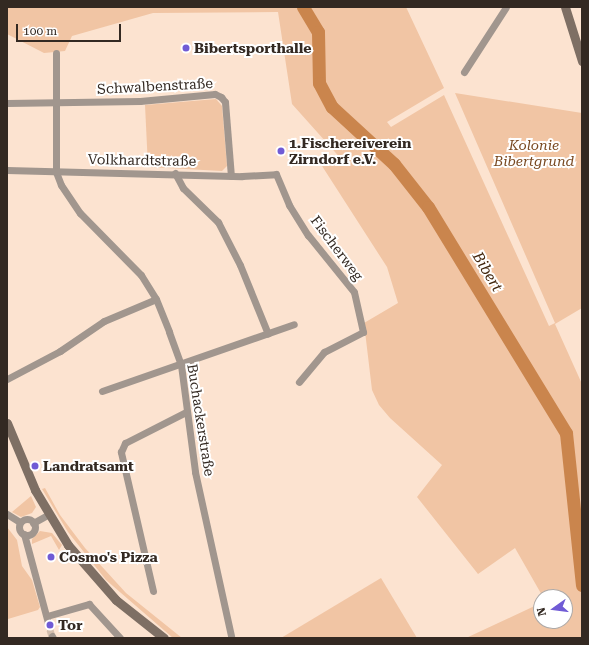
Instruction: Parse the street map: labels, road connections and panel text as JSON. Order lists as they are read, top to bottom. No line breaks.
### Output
{"streets":{"street":["Schwalbenstraße","Volkhardtstraße","Fischerweg","Buchackerstraße"]},"crossings":[["Schwalbenstraße","Volkhardtstraße"],["Volkhardtstraße","Fischerweg"],["Volkhardtstraße","Buchackerstraße"]],"water":["Bibert"],"parks":["Kolonie Bibertgrund"],"places":["Bibertsporthalle","1.Fischereiverein Zirndorf e.V.","Landratsamt","Cosmo's Pizza","Tor"],"scale_bar":"100 m","north":"left"}
